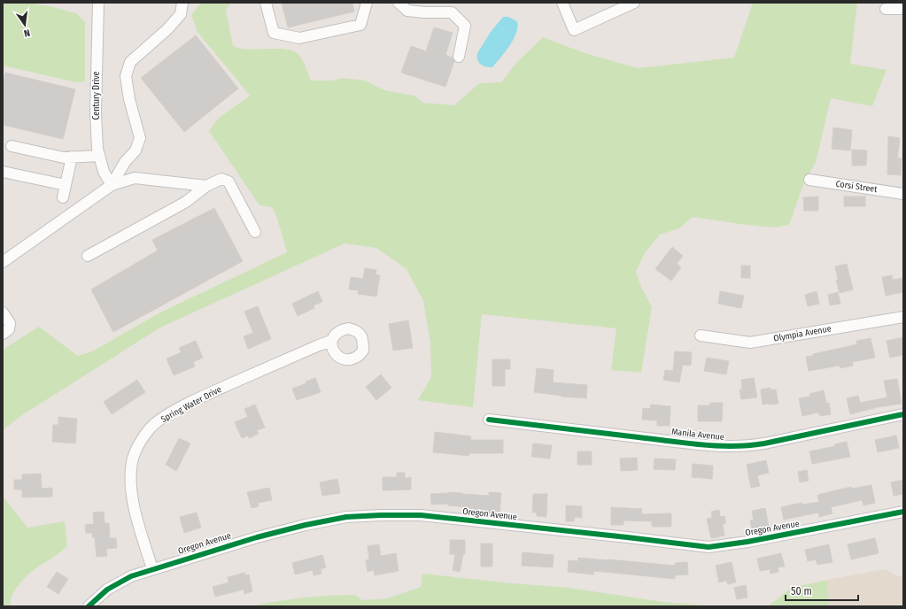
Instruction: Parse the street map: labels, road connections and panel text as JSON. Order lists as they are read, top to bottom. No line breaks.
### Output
{"streets":{"street":["Century Drive","Corsi Street","Olympia Avenue","Spring Water Drive","Manila Avenue","Oregon Avenue"]},"crossings":[["Spring Water Drive","Oregon Avenue"]],"scale_bar":"50 m","north":"bottom"}
